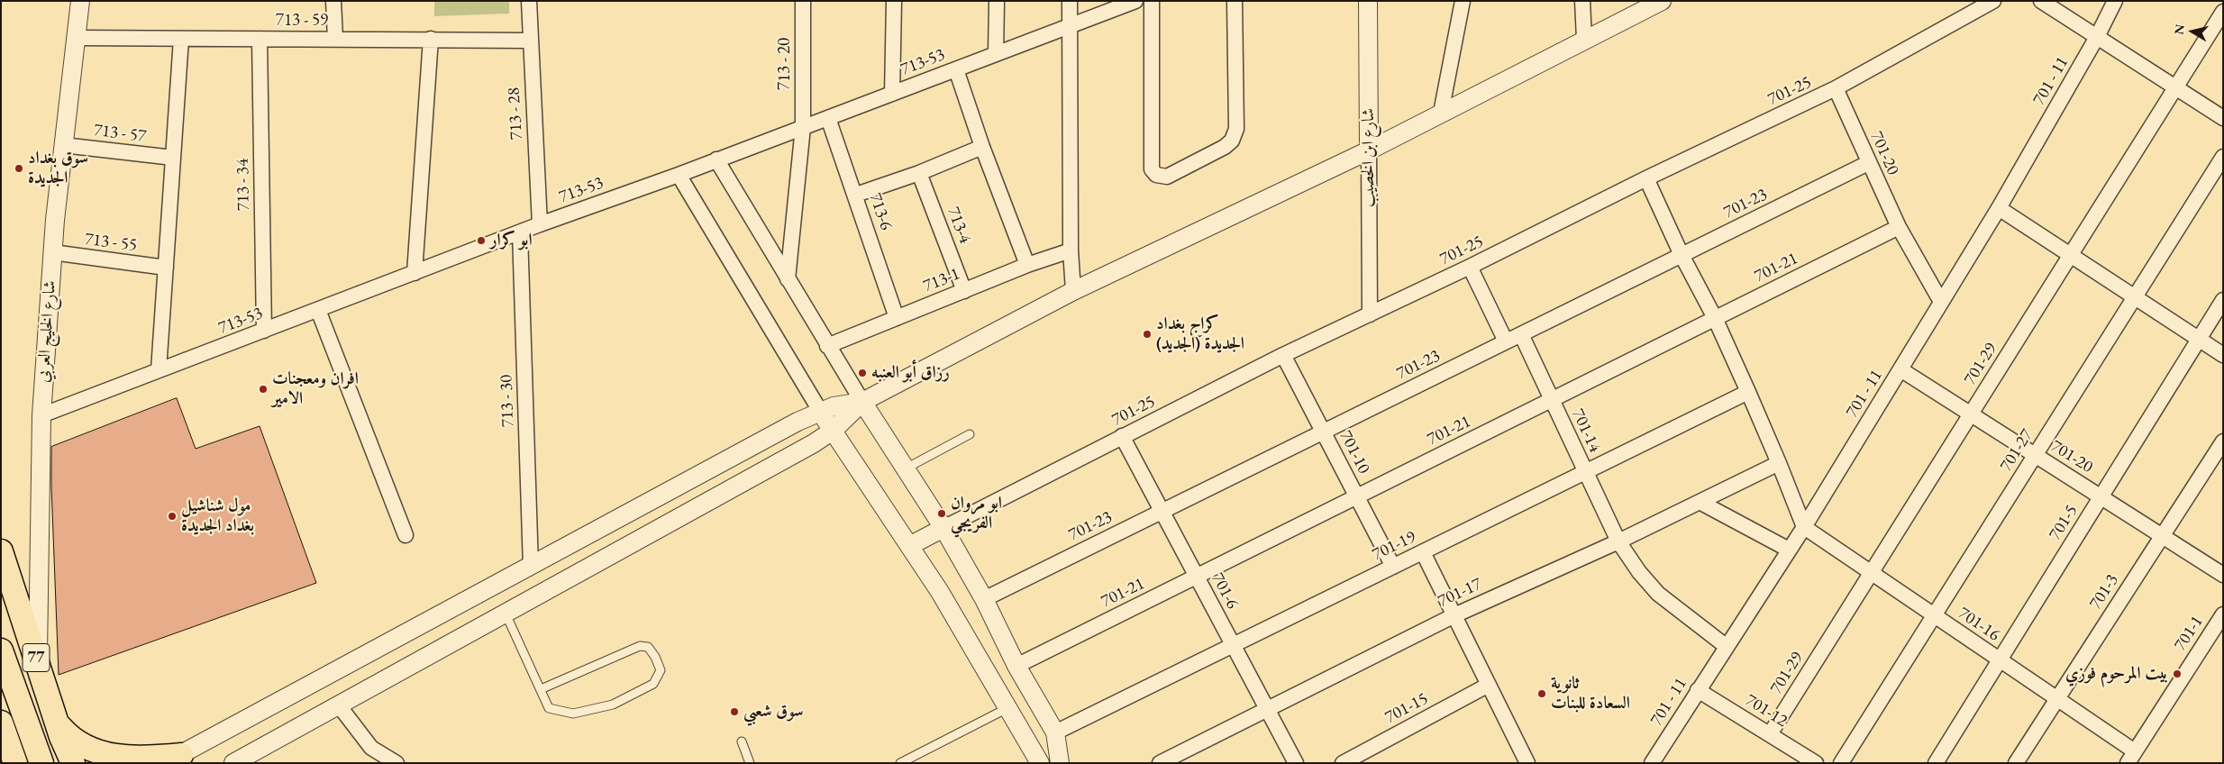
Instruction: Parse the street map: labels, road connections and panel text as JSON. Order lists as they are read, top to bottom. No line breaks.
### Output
{"streets":{"main road":["77"],"street":["713 - 59","713-53","713 - 20","701 - 11","701-25","713 - 28","713 - 57","701-20","شارع ابن الخصيب","713 - 34","701-23","713-6","713-4","713 - 55","701-21","713-1","شارع الخليج العربي","701-29","713 - 30","701-14","701-27","701-10","701-5","701-19","701-6","701-3","701-17","701-16","701-1","701-15","701-12"]},"crossings":[["713 - 59","713 - 28"],["713 - 59","713 - 34"],["713 - 59","شارع الخليج العربي"],["713-53","713 - 20"],["713-53","713 - 28"],["713-53","713 - 34"],["713-53","713-6"],["713-53","شارع الخليج العربي"],["713-53","713 - 30"],["701 - 11","701-20"],["701 - 11","701-14"],["701 - 11","701-16"],["701 - 11","701-12"],["701-25","701-20"],["701-25","شارع ابن الخصيب"],["701-25","701-10"],["701-25","701-6"],["713 - 57","شارع الخليج العربي"],["701-20","701-23"],["701-20","701-21"],["701-20","701-29"],["701-20","701-27"],["701-20","701-5"],["701-20","701-3"],["701-23","701-14"],["701-23","701-10"],["701-23","701-6"],["713-6","713-1"],["713-4","713-1"],["713 - 55","شارع الخليج العربي"],["701-21","701-14"],["701-21","701-10"],["701-21","701-6"],["شارع الخليج العربي","77"],["701-29","701-16"],["701-29","701-12"],["701-14","701-19"],["701-14","701-17"],["701-27","701-16"],["701-10","701-19"],["701-5","701-16"],["701-19","701-6"],["701-6","701-17"],["701-3","701-16"],["701-16","701-1"]],"places":["سوق بغداد الجديدة","ابو كرار","كراج بغداد الجديدة (الجديد)","رزاق أبو العنبه","افران ومعجنات الامير","ابو مروان الفريجي","مول شناشيل بغداد الجديدة","بيت المرحوم فوزي","ثانوية السعادة للبنات","سوق شعبي"],"north":"left"}
